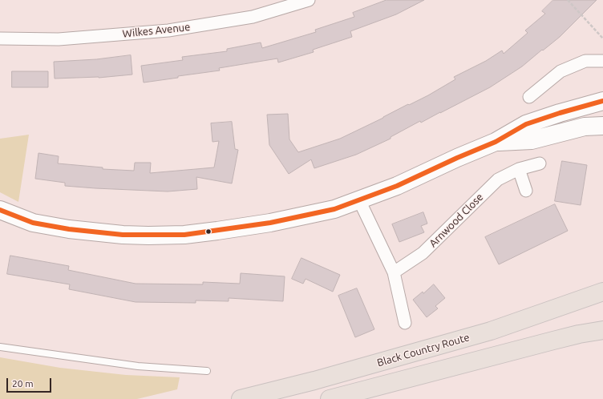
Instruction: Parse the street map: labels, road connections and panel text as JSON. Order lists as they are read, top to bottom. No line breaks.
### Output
{"streets":{"highway":["Black Country Route"],"street":["Wilkes Avenue","Arnwood Close"]},"scale_bar":"20 m"}
